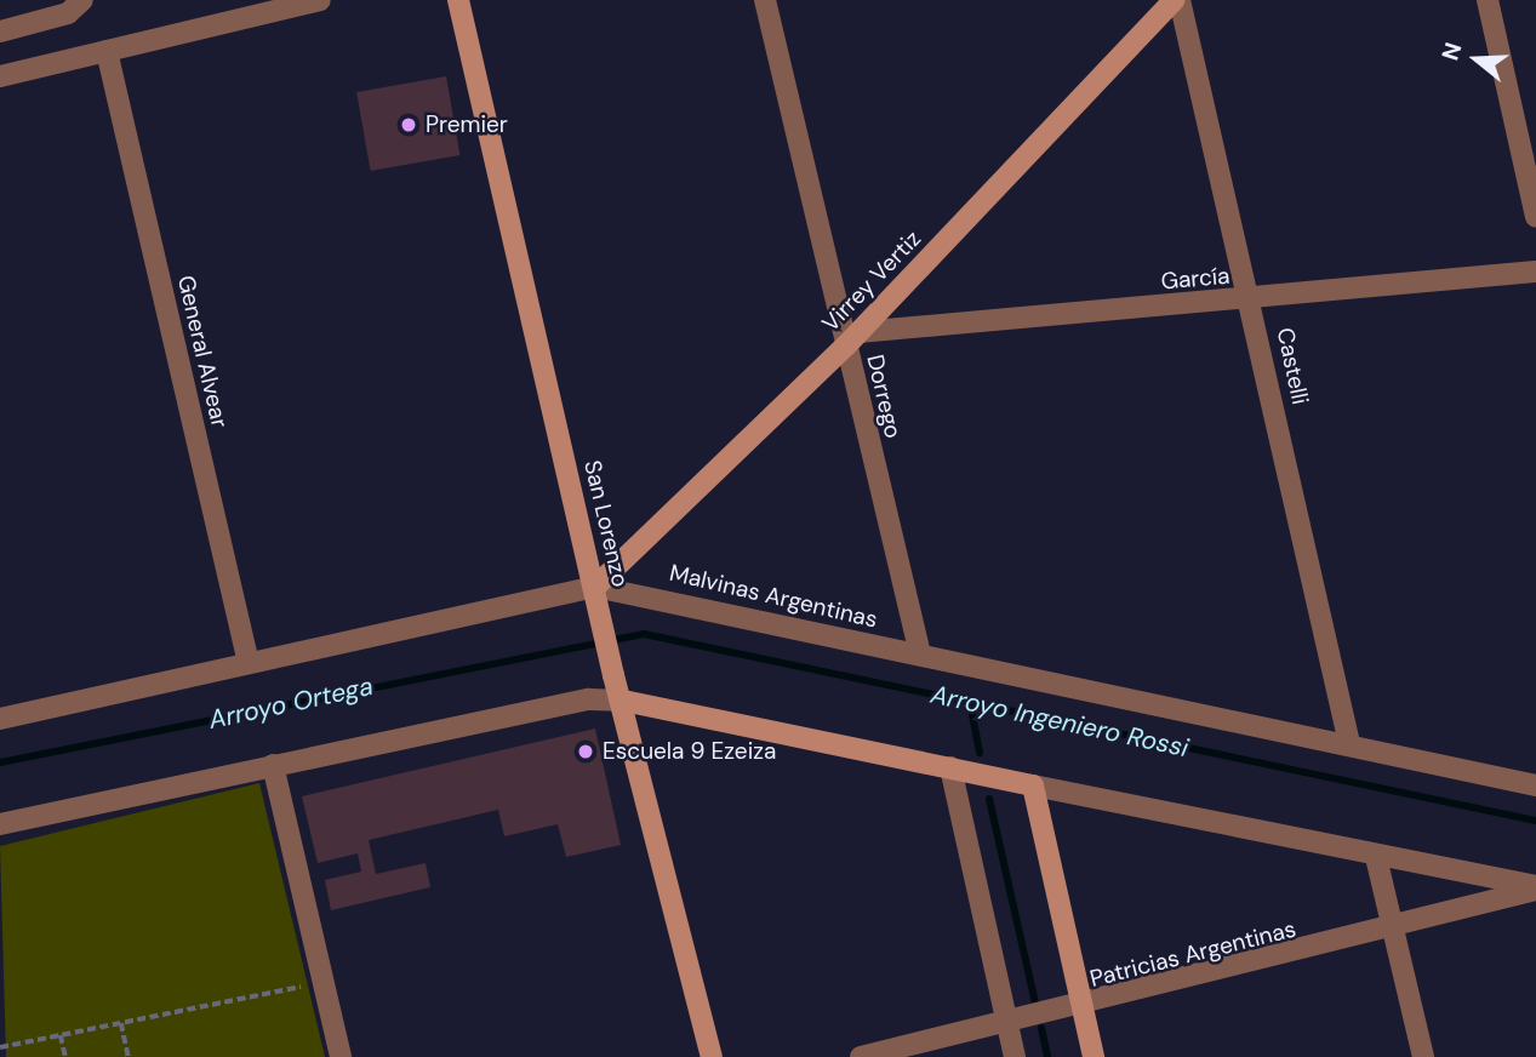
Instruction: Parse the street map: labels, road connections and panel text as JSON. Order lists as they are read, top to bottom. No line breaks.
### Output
{"streets":{"street":["García","Virrey Vertiz","General Alvear","Castelli","Dorrego","San Lorenzo","Malvinas Argentinas","Patricias Argentinas"]},"crossings":[["García","Virrey Vertiz"],["García","Castelli"],["García","Dorrego"],["Virrey Vertiz","Castelli"],["Virrey Vertiz","Dorrego"],["Virrey Vertiz","San Lorenzo"],["Virrey Vertiz","Malvinas Argentinas"],["General Alvear","Malvinas Argentinas"],["Castelli","Malvinas Argentinas"],["Dorrego","Malvinas Argentinas"],["San Lorenzo","Malvinas Argentinas"]],"water":["Arroyo Ortega","Arroyo Ingeniero Rossi"],"places":["Premier","Escuela 9 Ezeiza"],"north":"left"}
